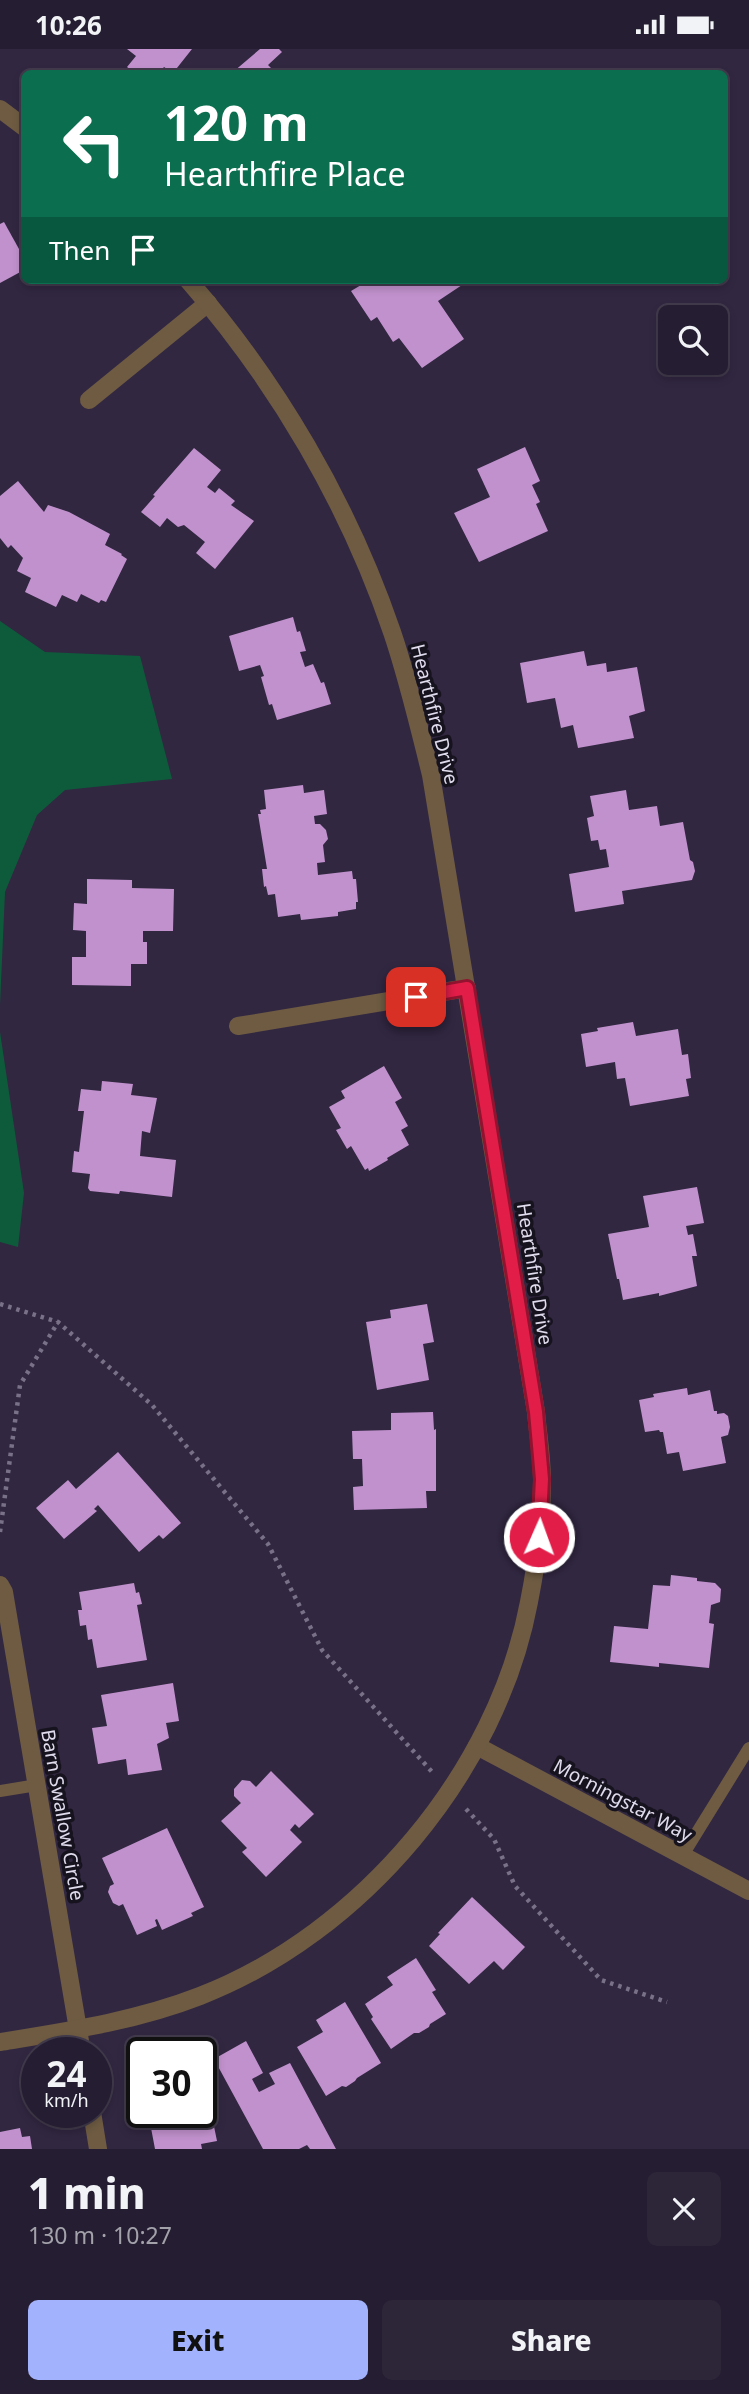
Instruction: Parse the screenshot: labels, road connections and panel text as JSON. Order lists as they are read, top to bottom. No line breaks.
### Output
{"streets":{"street":["Hearthfire Drive","Morningstar Way","Barn Swallow Circle"]},"crossings":[["Hearthfire Drive","Morningstar Way"],["Hearthfire Drive","Barn Swallow Circle"]],"page":{"status":"10:26","turn":["120 m","Hearthfire Place"],"then":"Then","speed":"24 km/h","limit":"30","heading":["1 min","130 m · 10:27"],"buttons":["Exit","Share"]}}
